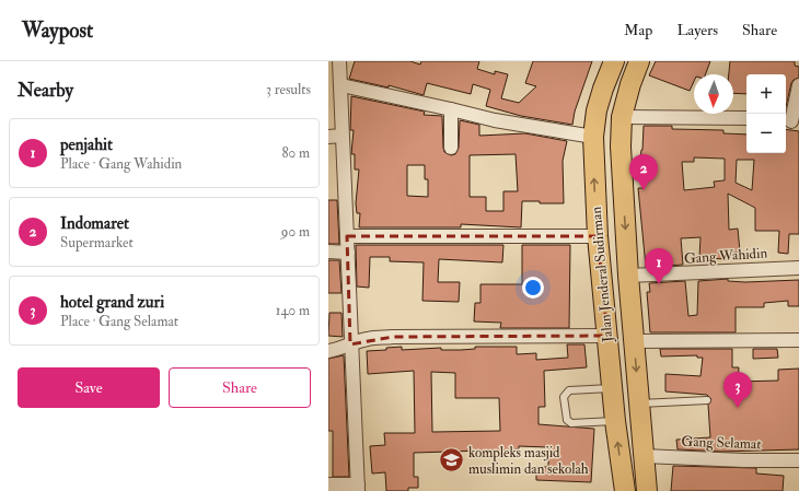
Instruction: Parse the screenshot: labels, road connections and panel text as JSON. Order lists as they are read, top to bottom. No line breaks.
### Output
{"streets":{"main road":["Jalan Jenderal Sudirman"],"street":["Gang Wahidin","Gang Selamat"]},"crossings":[["Gang Wahidin","Jalan Jenderal Sudirman"],["Jalan Jenderal Sudirman","Gang Selamat"]],"places":{"school or university":["kompleks masjid muslimin dan sekolah"]},"north":"bottom","page":{"header":"Waypost","nav":["Map","Layers","Share"],"heading":["Nearby","3 results"],"map_buttons":["+","−"],"list":[{"mark":"1","name":"penjahit","note":"Place · Gang Wahidin","value":"80 m"},{"mark":"2","name":"Indomaret","note":"Supermarket","value":"90 m"},{"mark":"3","name":"hotel grand zuri","note":"Place · Gang Selamat","value":"140 m"}],"pins":["2","1","3"],"buttons":["Save","Share"]}}
